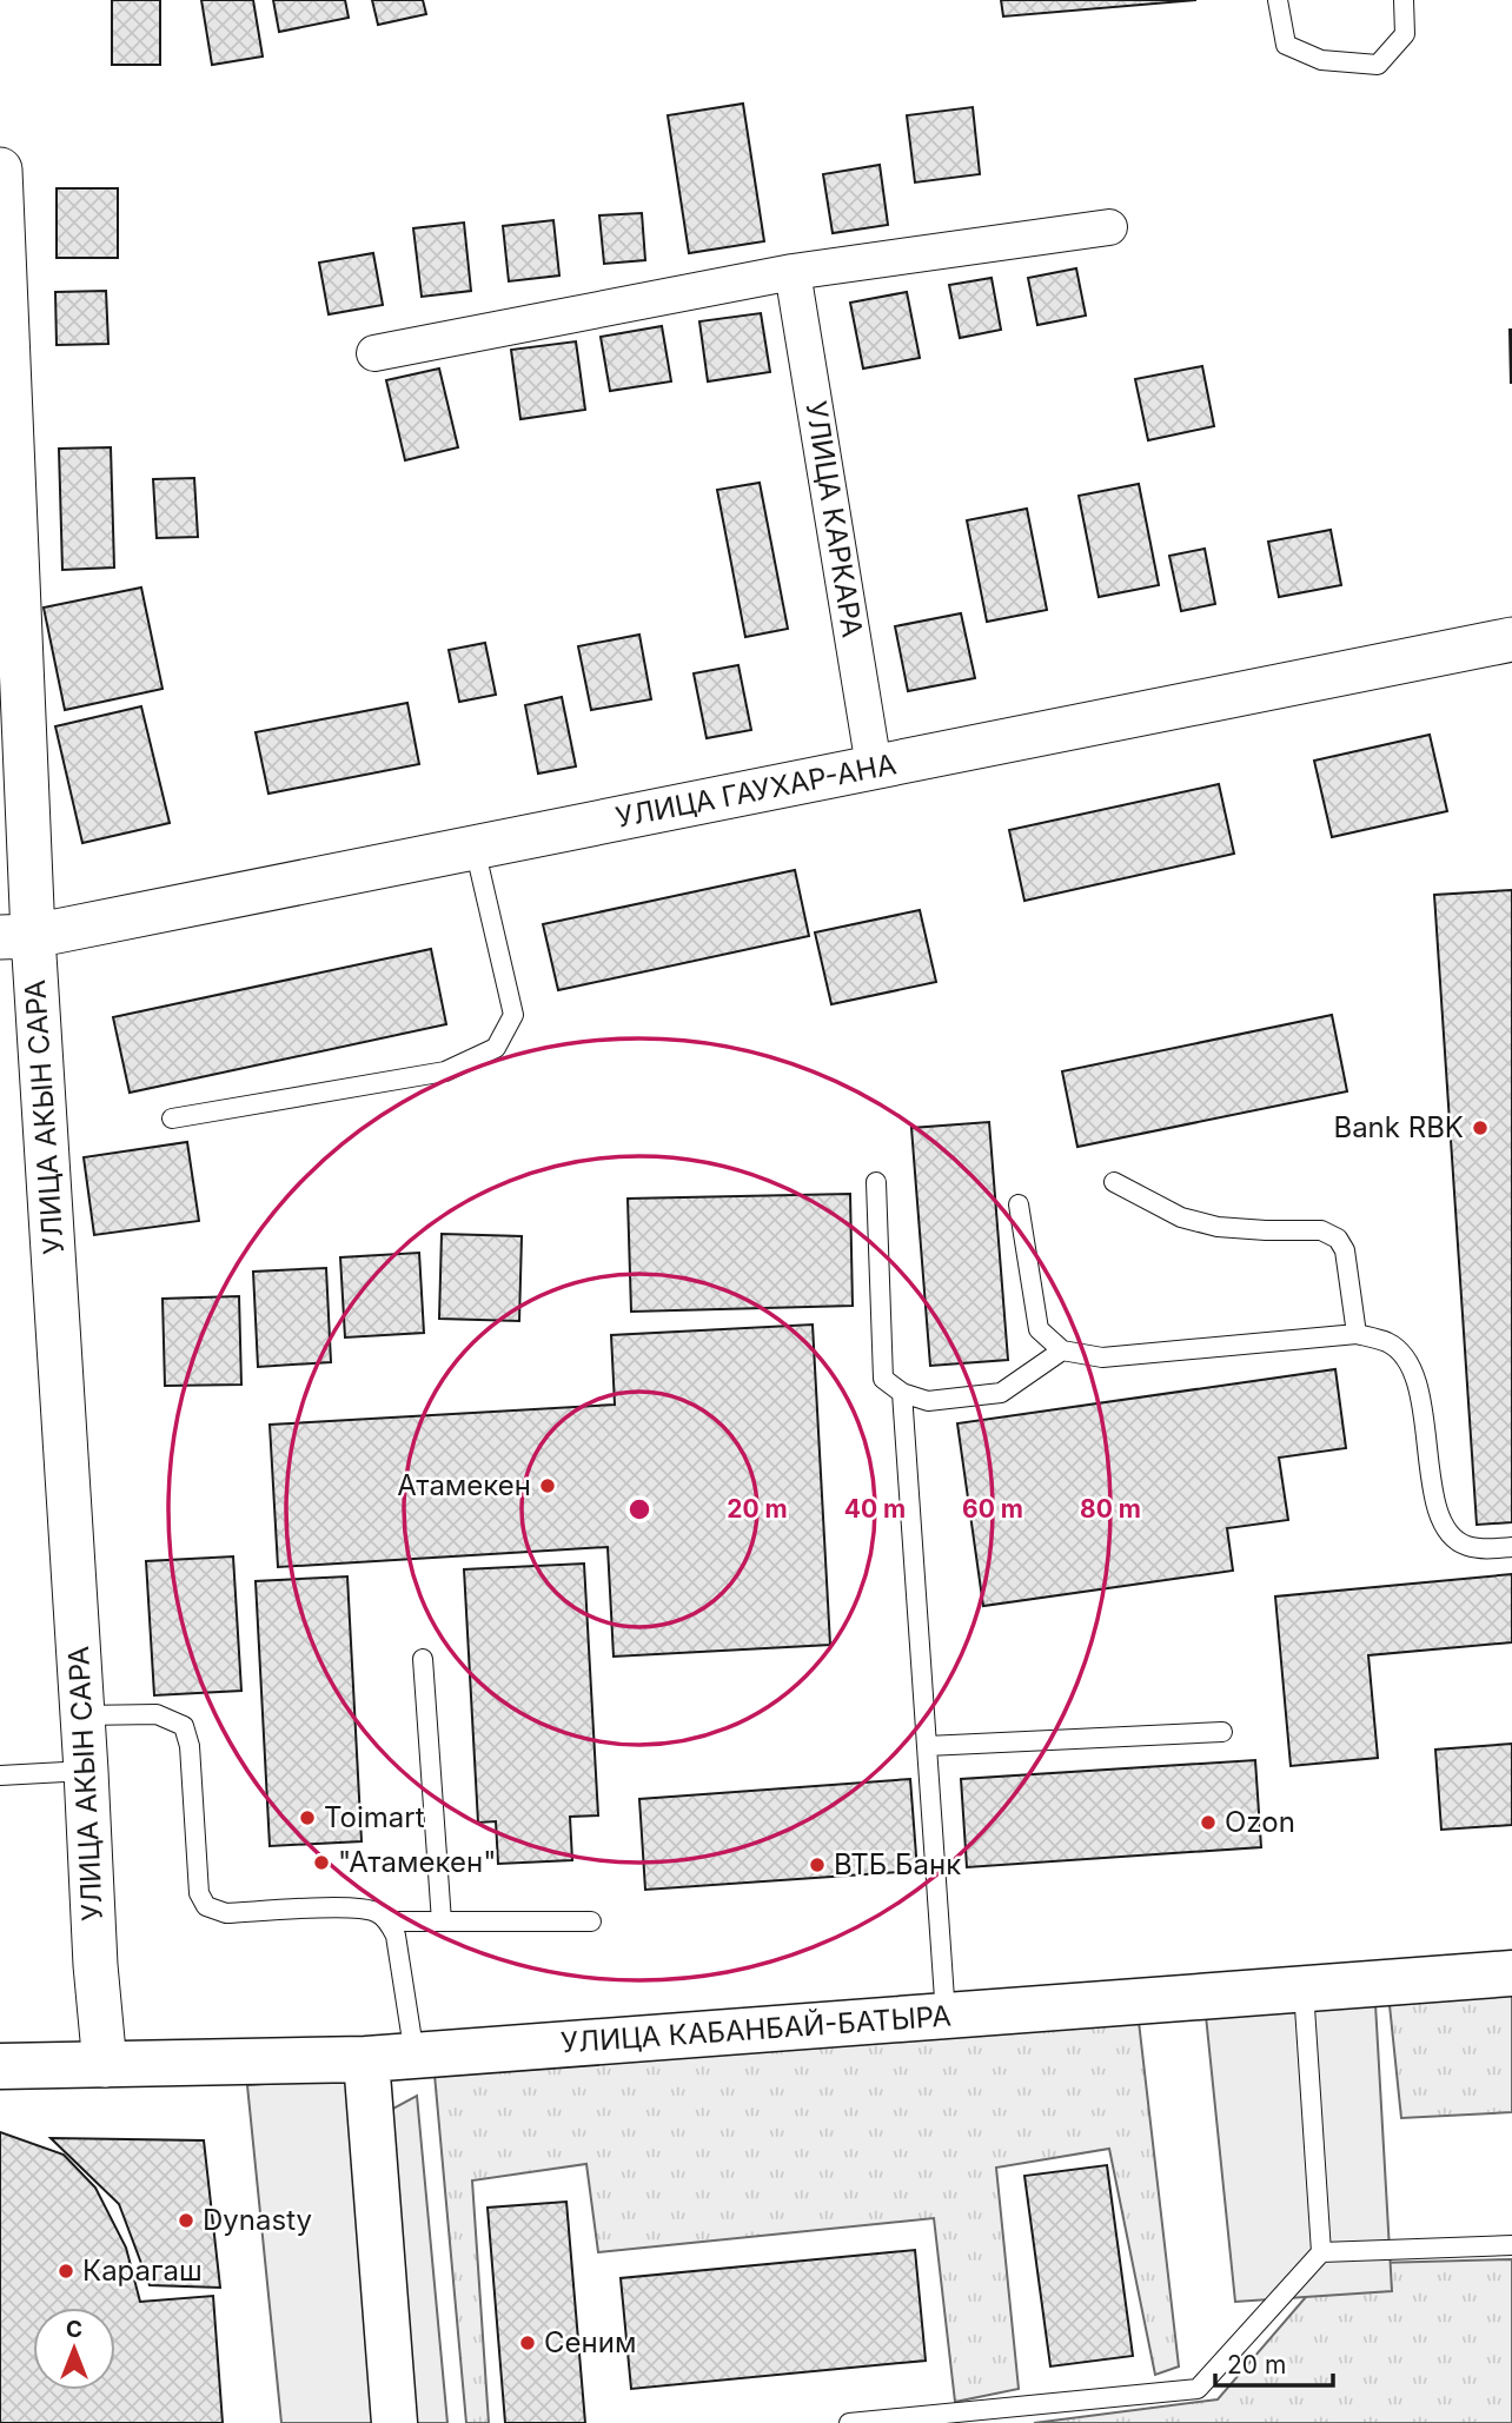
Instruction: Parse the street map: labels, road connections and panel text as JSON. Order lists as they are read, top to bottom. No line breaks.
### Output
{"streets":{"main road":["УЛИЦА КАБАНБАЙ-БАТЫРА"],"street":["УЛИЦА КАРКАРА","УЛИЦА ГАУХАР-АНА","УЛИЦА АКЫН САРА"]},"crossings":[["УЛИЦА КАРКАРА","УЛИЦА ГАУХАР-АНА"],["УЛИЦА ГАУХАР-АНА","УЛИЦА АКЫН САРА"],["УЛИЦА АКЫН САРА","УЛИЦА КАБАНБАЙ-БАТЫРА"]],"places":["Bank RBK","Атамекен","Toimart","Ozon","\"Атамекен\"","ВТБ Банк","Dynasty","Карагаш","Сеним"],"scale_bar":"20 m","north":"top","rings":["20 m","40 m","60 m","80 m"]}
